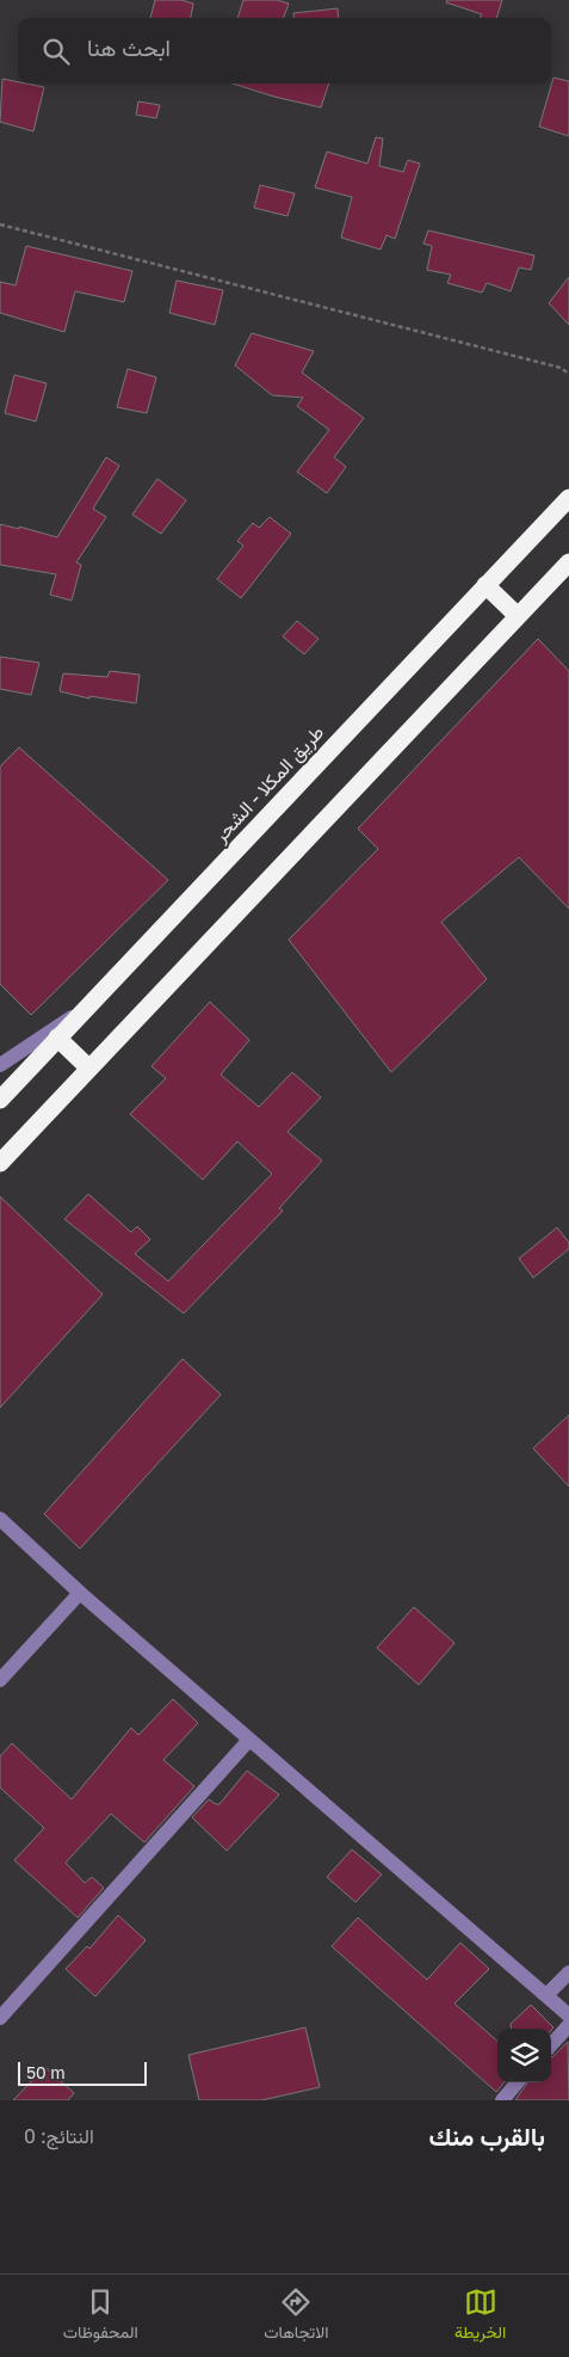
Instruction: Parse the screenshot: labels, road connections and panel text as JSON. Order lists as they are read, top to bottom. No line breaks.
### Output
{"streets":{"highway":["طريق المكلا - الشحر"]},"scale_bar":"50 m","page":{"search":"ابحث هنا","scale":"50 m","heading":["بالقرب منك","النتائج: 0"],"nav":["الخريطة","الاتجاهات","المحفوظات"]}}
